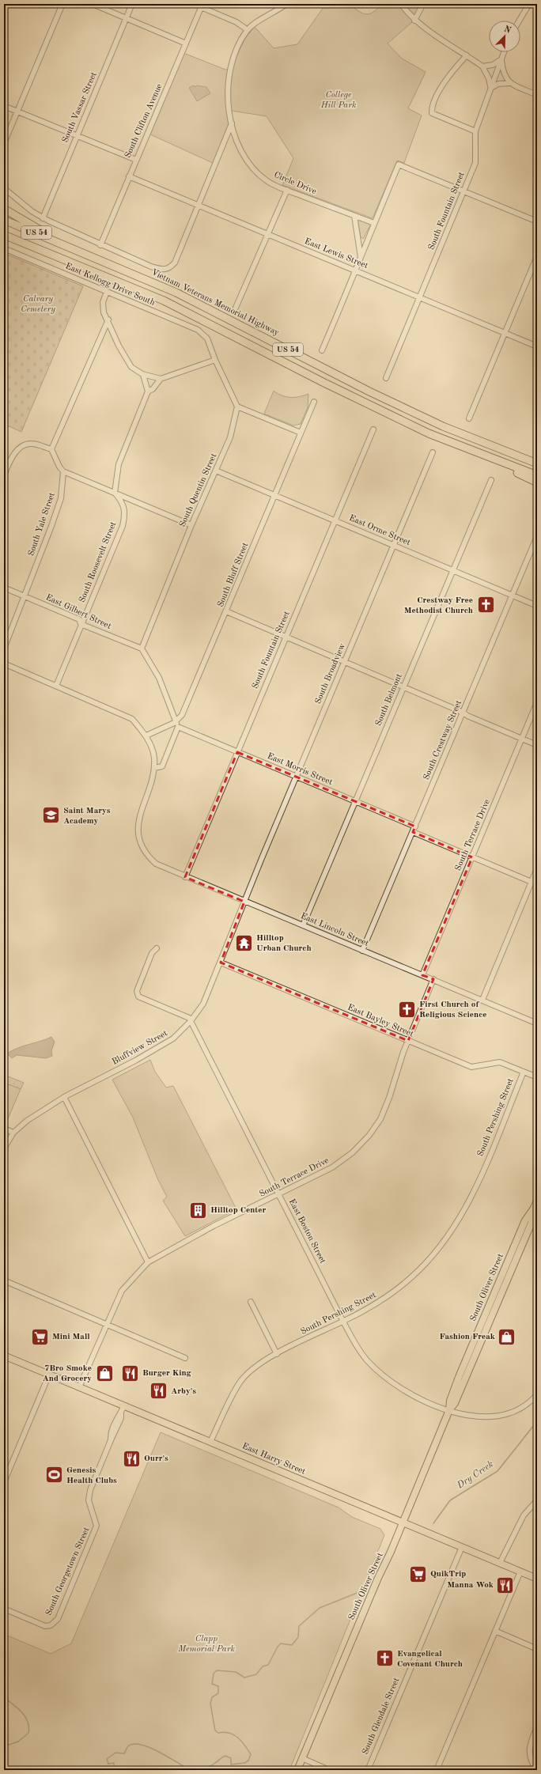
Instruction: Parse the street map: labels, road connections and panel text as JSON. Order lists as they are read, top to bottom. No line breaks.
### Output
{"streets":{"highway":["US 54","Vietnam Veterans Memorial Highway"],"main road":["South Oliver Street","East Harry Street"],"street":["South Vassar Street","South Clifton Avenue","Circle Drive","South Fountain Street","East Lewis Street","East Kellogg Drive South","South Quentin Street","South Yale Street","East Orme Street","South Roosevelt Street","South Bluff Street","East Gilbert Street","South Broadview","South Belmont","South Crestway Street","East Morris Street","South Terrace Drive","East Lincoln Street","East Bayley Street","Bluffview Street","South Pershing Street","East Boston Street","South Georgetown Street","South Glendale Street"]},"crossings":[["South Clifton Avenue","East Lewis Street"],["South Fountain Street","East Lewis Street"],["South Fountain Street","East Orme Street"],["South Fountain Street","East Morris Street"],["South Fountain Street","East Lincoln Street"],["South Quentin Street","East Orme Street"],["South Quentin Street","East Gilbert Street"],["South Yale Street","East Gilbert Street"],["East Orme Street","South Bluff Street"],["East Orme Street","South Broadview"],["East Orme Street","South Belmont"],["East Orme Street","South Crestway Street"],["South Roosevelt Street","East Gilbert Street"],["South Broadview","East Morris Street"],["South Broadview","East Lincoln Street"],["South Broadview","Bluffview Street"],["South Belmont","East Morris Street"],["South Belmont","East Lincoln Street"],["South Crestway Street","East Morris Street"],["South Crestway Street","East Lincoln Street"],["South Terrace Drive","East Lincoln Street"],["South Terrace Drive","East Bayley Street"],["South Terrace Drive","East Boston Street"],["South Terrace Drive","East Harry Street"],["East Lincoln Street","Bluffview Street"],["East Bayley Street","Bluffview Street"],["East Bayley Street","South Pershing Street"],["Bluffview Street","East Boston Street"],["South Pershing Street","East Boston Street"],["South Pershing Street","East Harry Street"],["East Boston Street","South Oliver Street"],["South Oliver Street","East Harry Street"],["East Harry Street","South Georgetown Street"],["East Harry Street","South Glendale Street"]],"water":["Dry Creek"],"parks":["College Hill Park","Calvary Cemetery","Clapp Memorial Park"],"places":{"church":["Crestway Free Methodist Church","First Church of Religious Science","Evangelical Covenant Church"],"school or university":["Saint Marys Academy"],"temple":["Hilltop Urban Church"],"building":["Hilltop Center"],"supermarket":["Mini Mall","QuikTrip"],"shop":["Fashion Freak","7Bro Smoke And Grocery"],"restaurant":["Burger King","Arby's","Ourr's","Manna Wok"],"sports":["Genesis Health Clubs"]},"north":"top right"}
